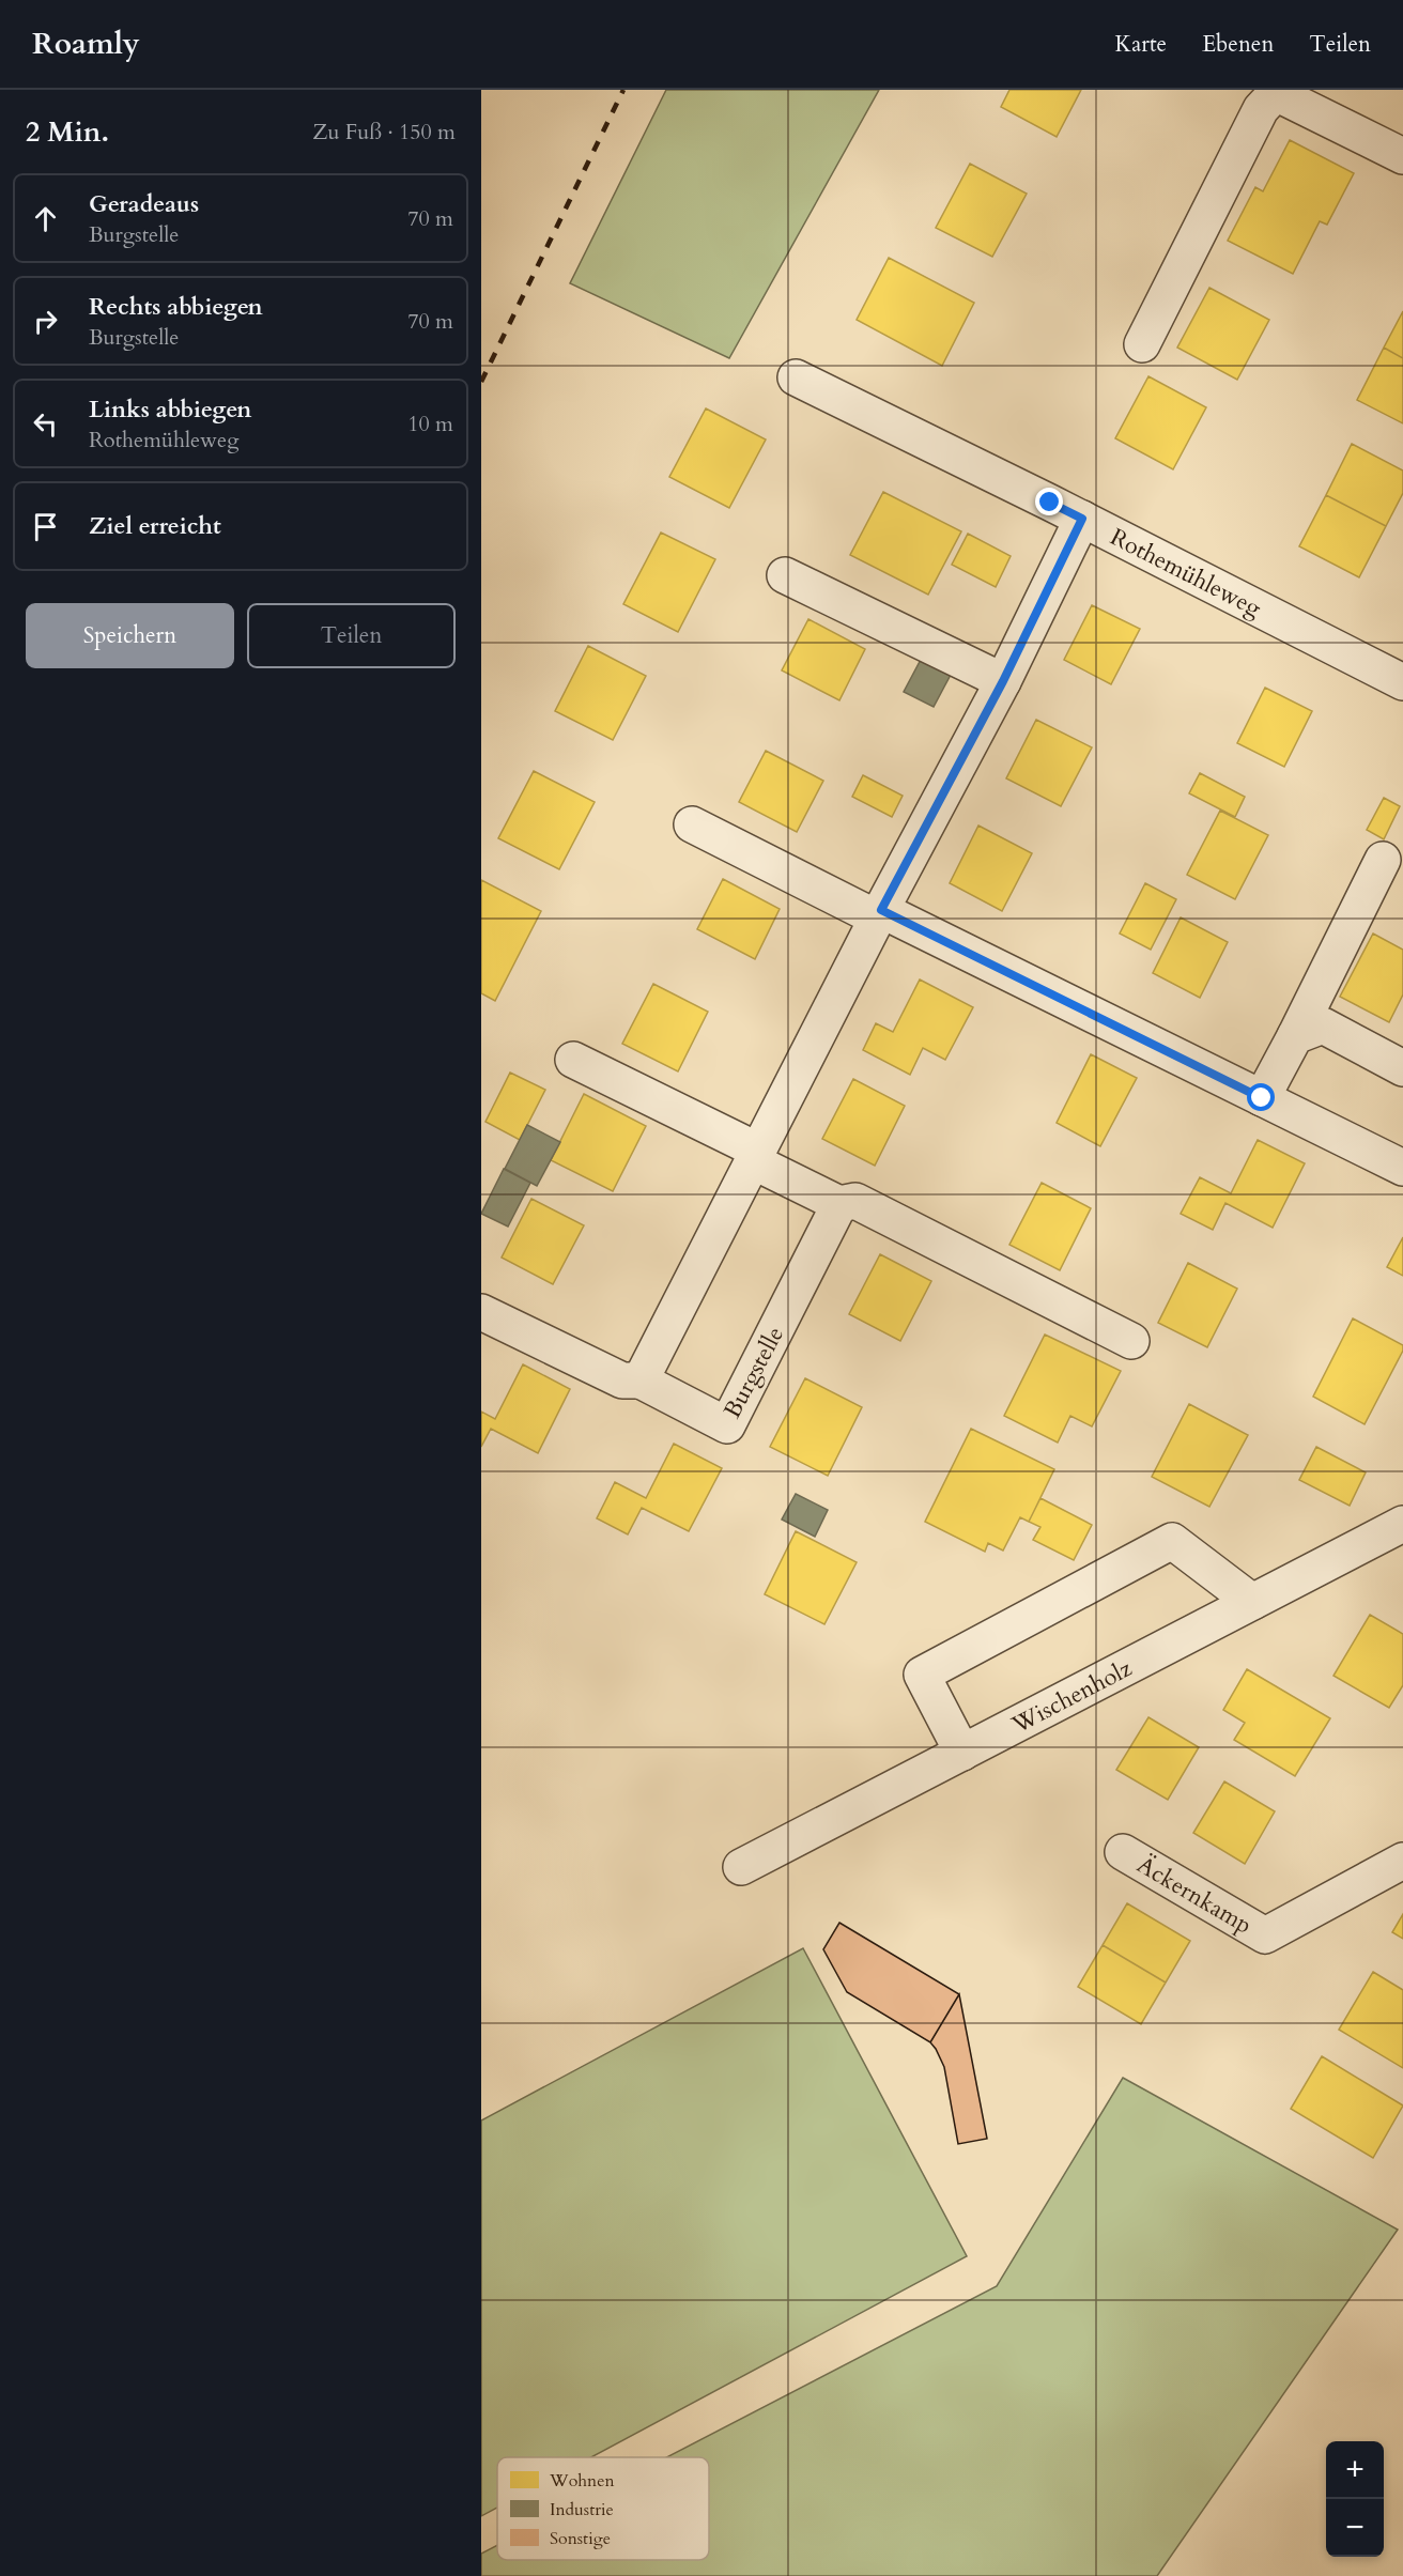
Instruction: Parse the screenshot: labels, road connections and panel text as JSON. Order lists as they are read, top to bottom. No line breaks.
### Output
{"streets":{"street":["Rothemühleweg","Burgstelle","Wischenholz","Äckernkamp"]},"legend":["Wohnen","Industrie","Sonstige"],"page":{"header":"Roamly","nav":["Karte","Ebenen","Teilen"],"heading":["2 Min.","Zu Fuß · 150 m"],"list":[["Geradeaus","Burgstelle","70 m"],["Rechts abbiegen","Burgstelle","70 m"],["Links abbiegen","Rothemühleweg","10 m"],"Ziel erreicht"],"buttons":["Speichern","Teilen"],"map_buttons":["+","−"]}}
